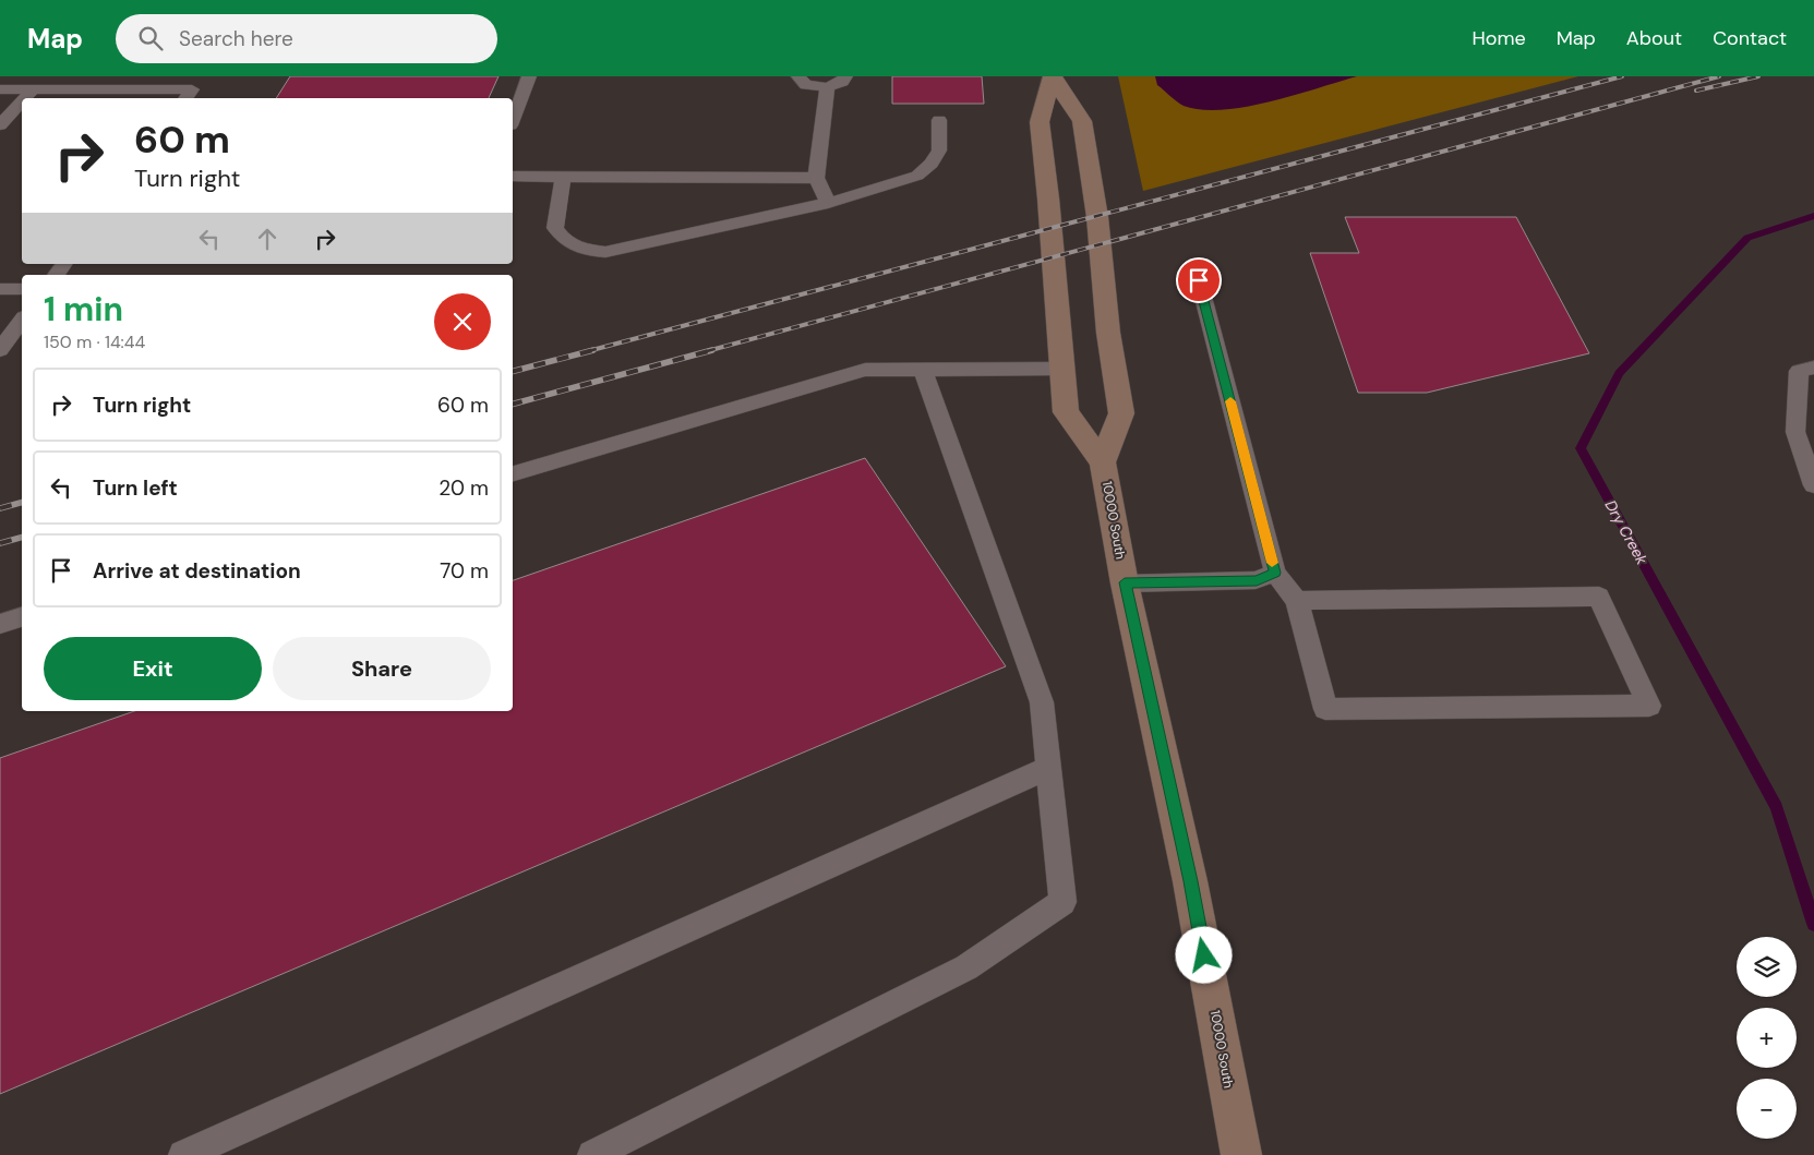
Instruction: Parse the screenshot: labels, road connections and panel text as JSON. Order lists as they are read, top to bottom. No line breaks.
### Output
{"streets":{"main road":["10000 South"]},"water":["Dry Creek"],"page":{"header":"Map","search":"Search here","nav":["Home","Map","About","Contact"],"turn":["60 m","Turn right"],"heading":["1 min","150 m · 14:44"],"list":[{"name":"Turn right","value":"60 m"},{"name":"Turn left","value":"20 m"},{"name":"Arrive at destination","value":"70 m"}],"buttons":["Exit","Share"],"map_buttons":["+","−"]}}
